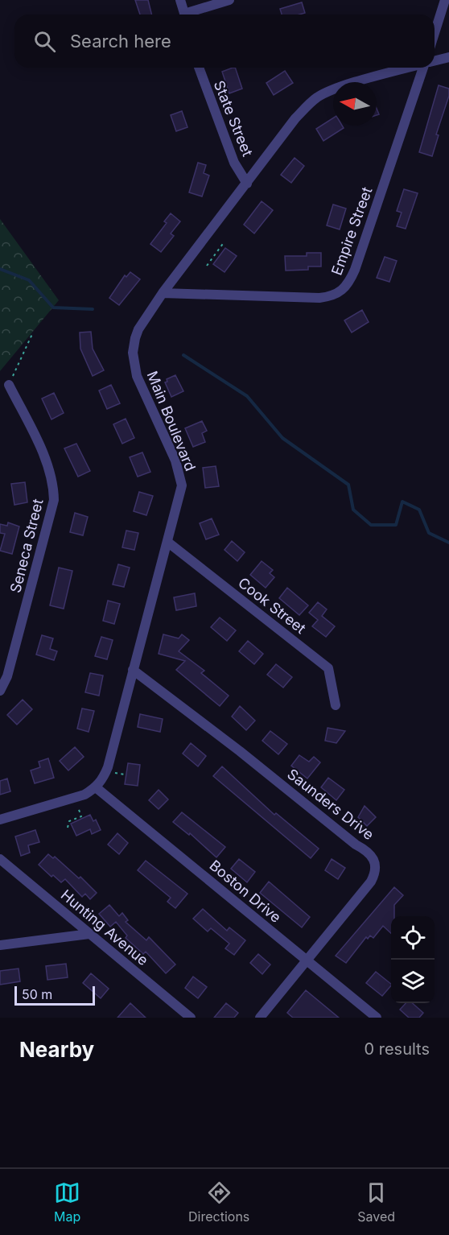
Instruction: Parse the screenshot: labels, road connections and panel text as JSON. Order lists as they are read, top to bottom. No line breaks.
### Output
{"streets":{"street":["State Street","Empire Street","Main Boulevard","Seneca Street","Cook Street","Saunders Drive","Boston Drive","Hunting Avenue"]},"crossings":[["State Street","Main Boulevard"],["Empire Street","Main Boulevard"],["Main Boulevard","Cook Street"],["Main Boulevard","Saunders Drive"],["Main Boulevard","Boston Drive"],["Saunders Drive","Boston Drive"]],"scale_bar":"50 m","north":"left","page":{"search":"Search here","scale":"50 m","heading":["Nearby","0 results"],"nav":["Map","Directions","Saved"]}}
